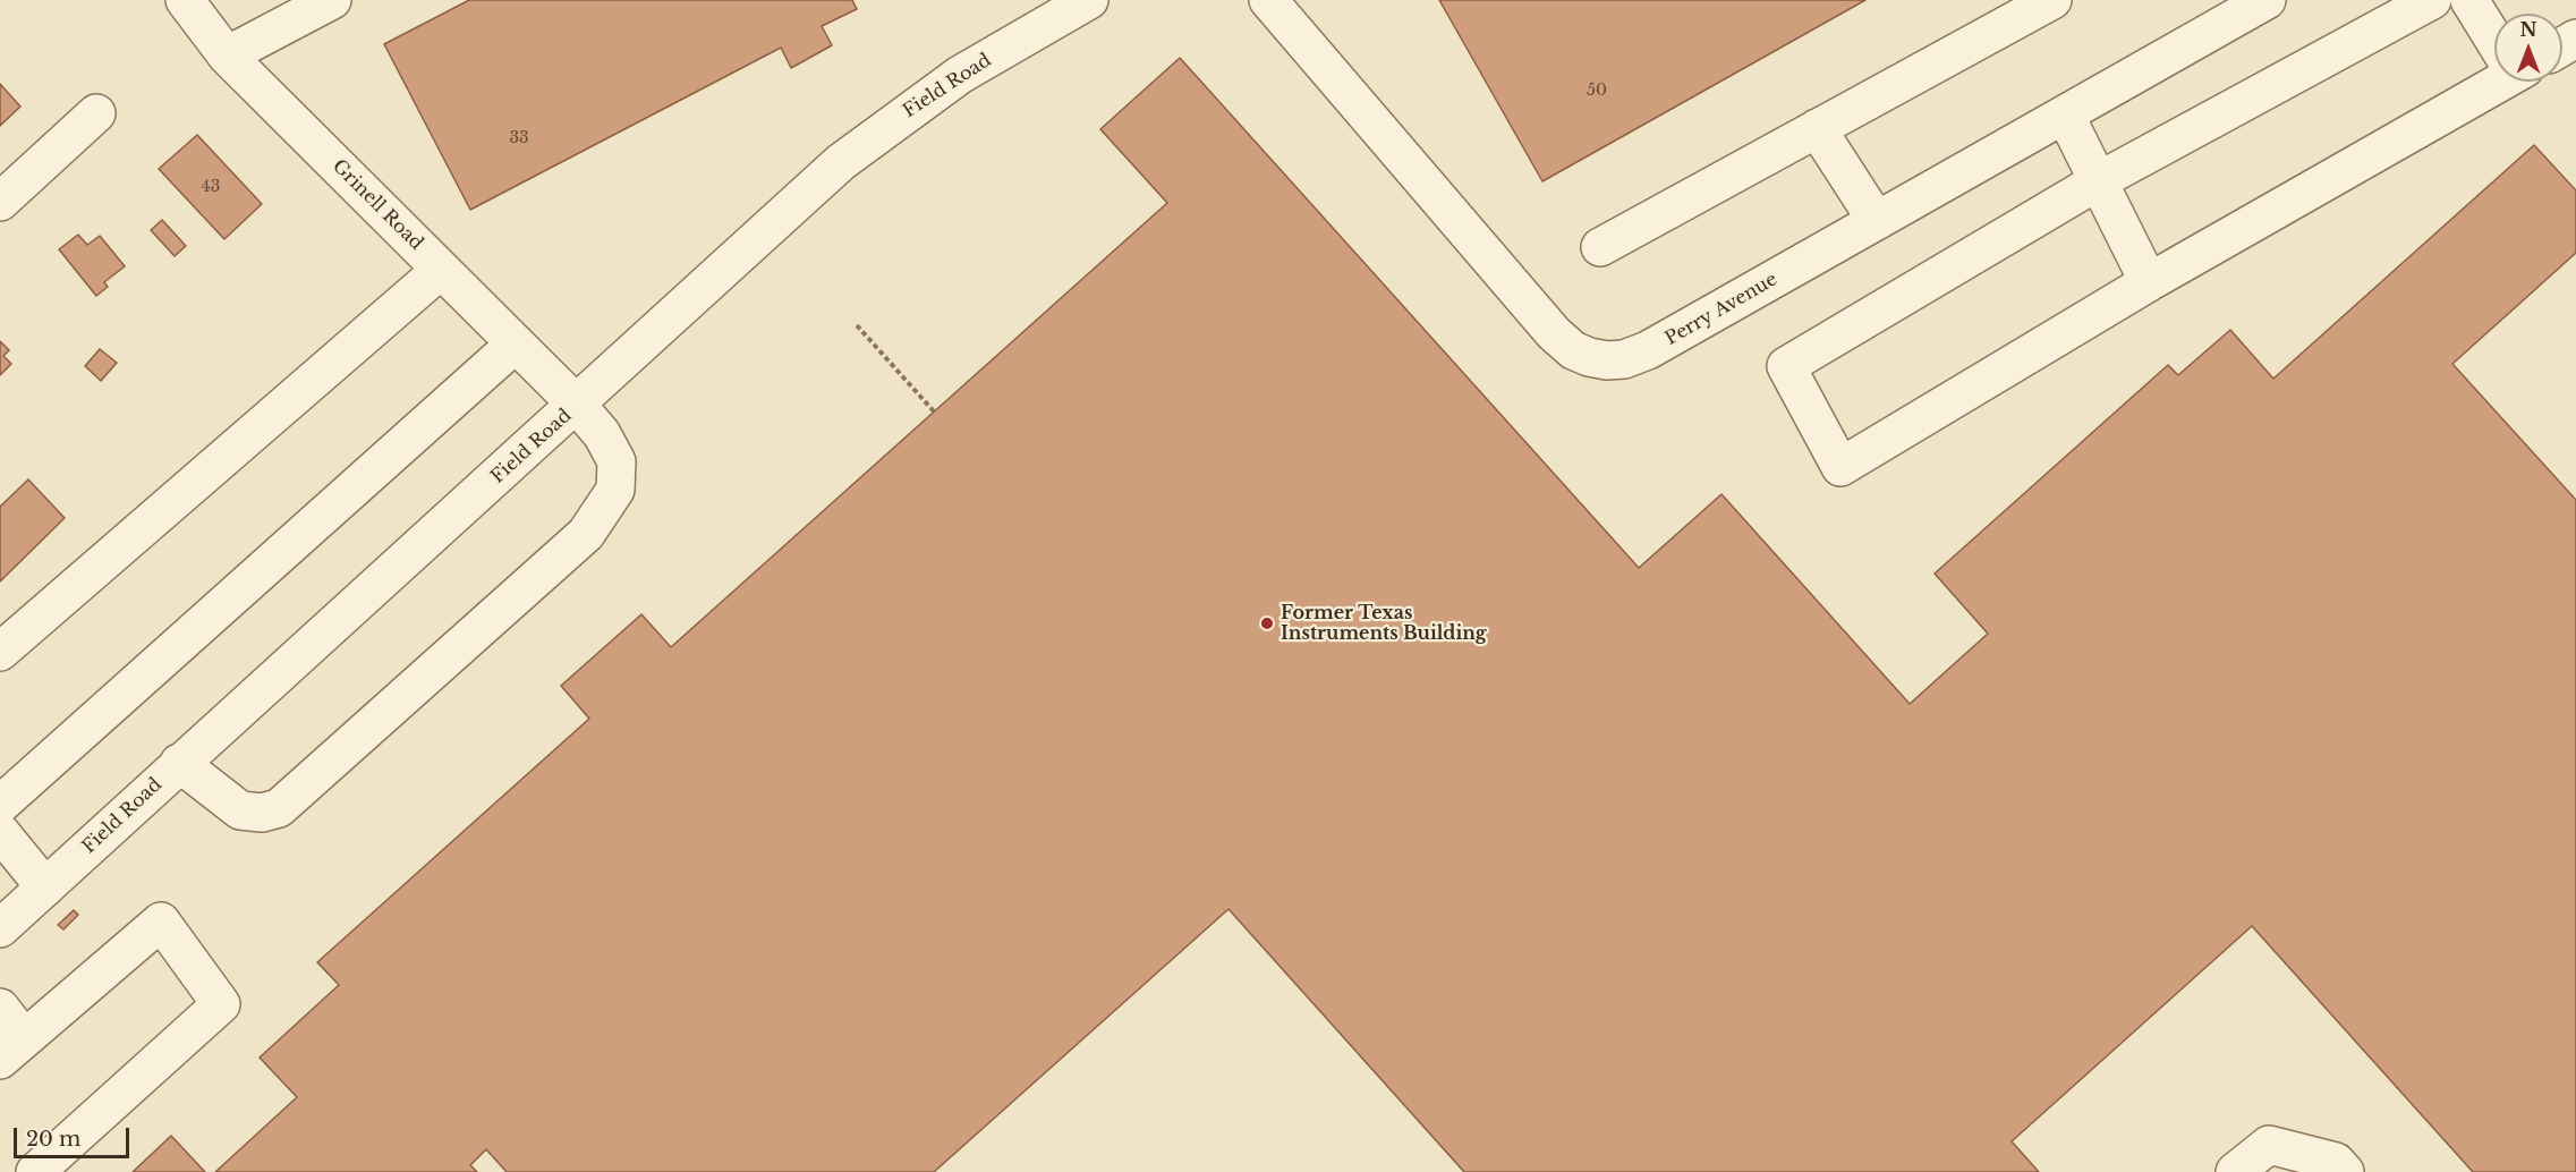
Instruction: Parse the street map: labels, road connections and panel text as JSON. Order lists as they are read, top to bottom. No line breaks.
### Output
{"streets":{"street":["Field Road","Grinell Road","Perry Avenue"]},"crossings":[["Field Road","Grinell Road"]],"places":["Former Texas Instruments Building"],"house_numbers":["50","33","43"],"scale_bar":"20 m","north":"top"}
